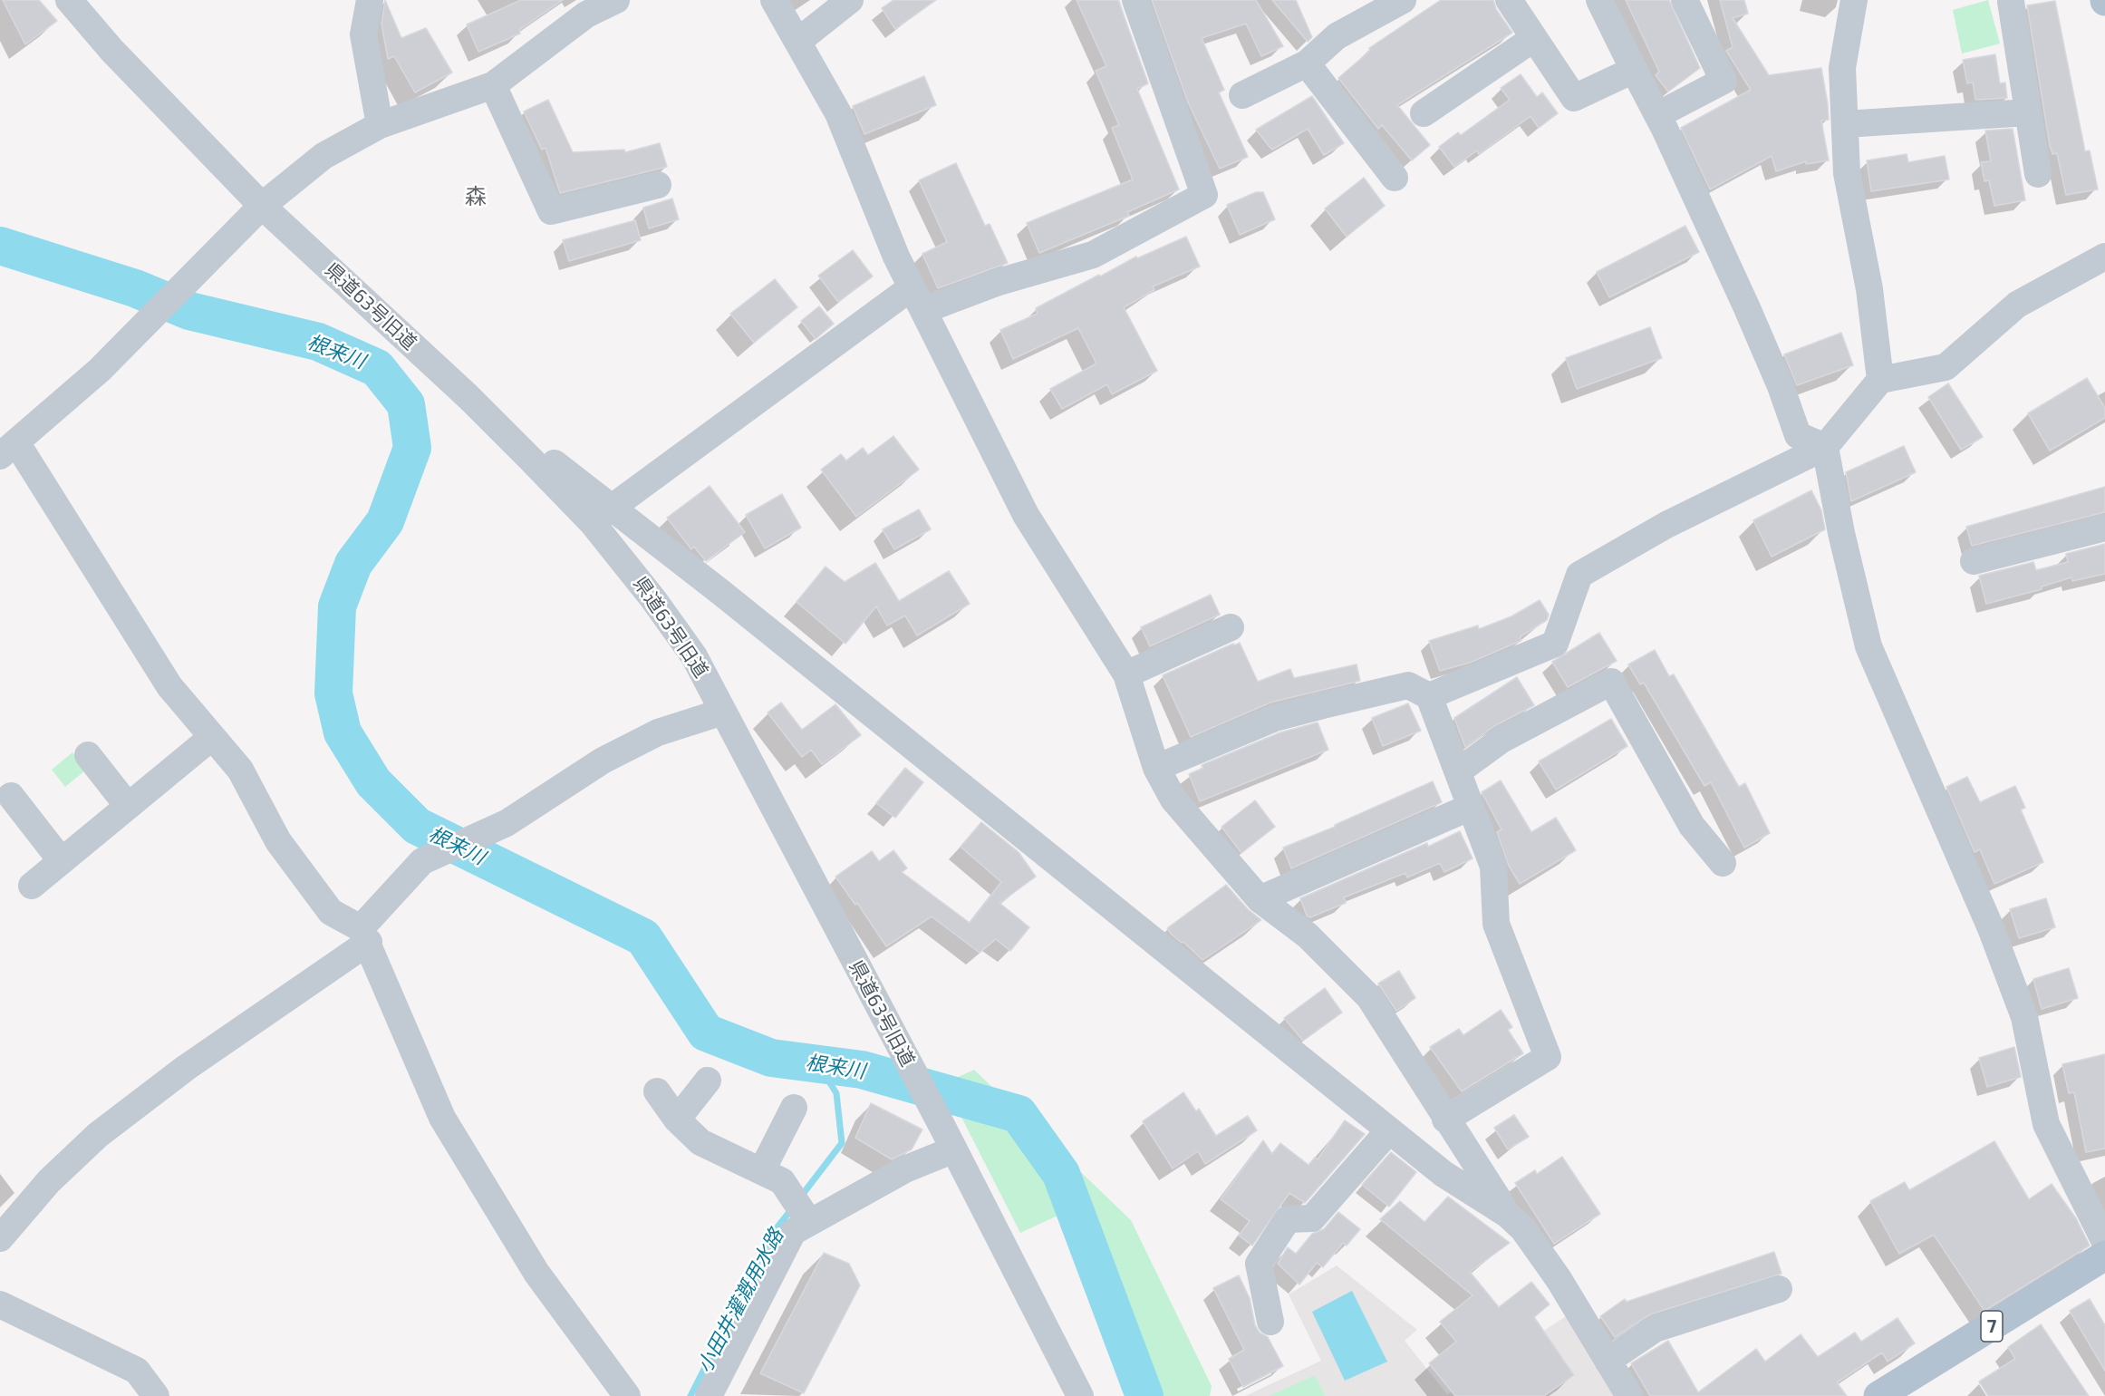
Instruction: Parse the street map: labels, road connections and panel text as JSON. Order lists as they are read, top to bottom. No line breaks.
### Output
{"streets":{"main road":["7"],"street":["県道63号旧道"]},"districts":["森"],"water":["根来川","小田井灌漑用水路"]}
